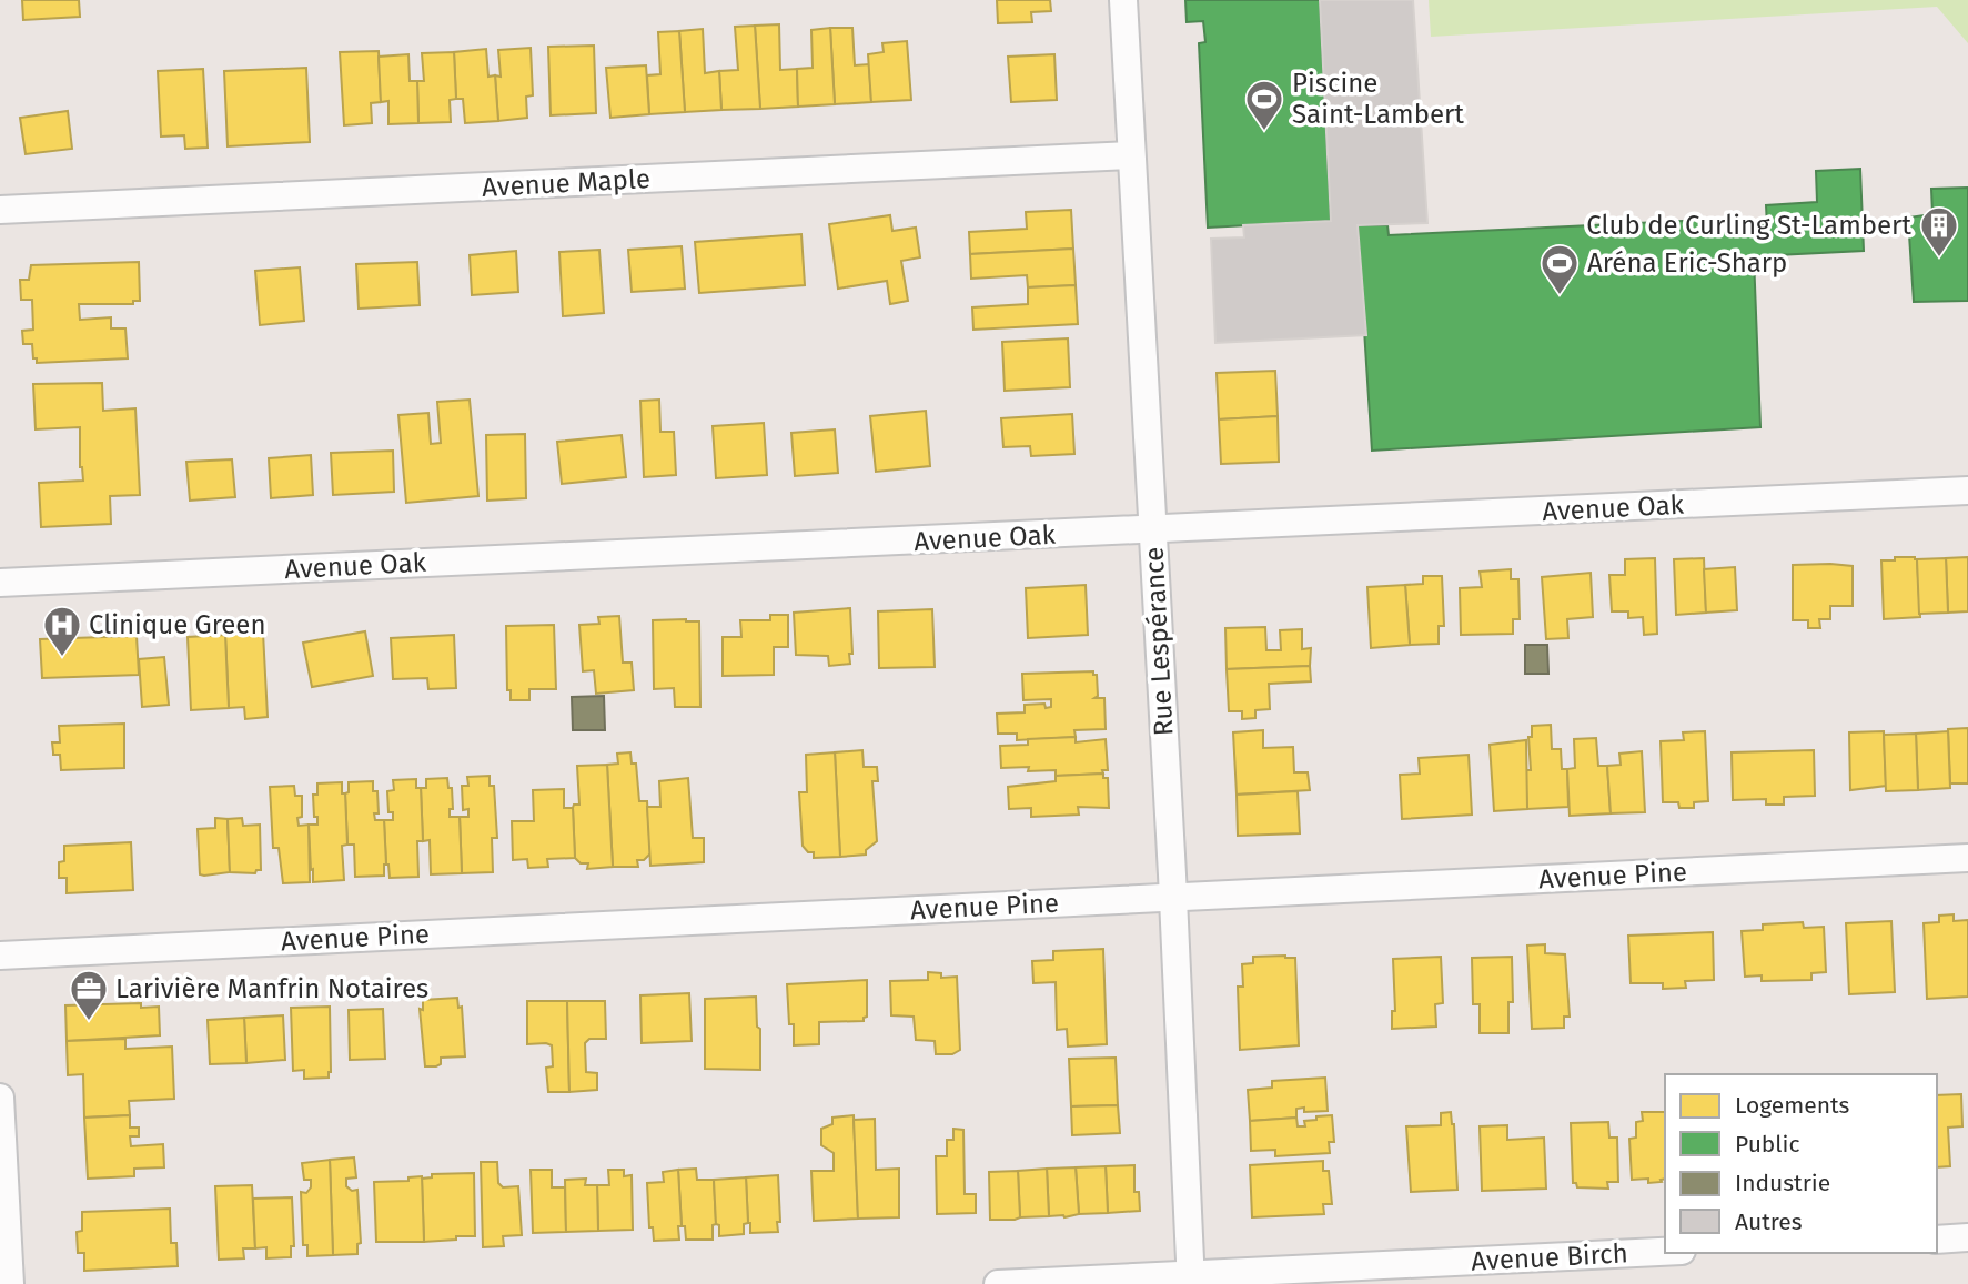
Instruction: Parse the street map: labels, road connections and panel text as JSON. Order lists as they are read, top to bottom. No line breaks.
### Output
{"streets":{"street":["Avenue Maple","Avenue Oak","Rue Lespérance","Avenue Pine","Avenue Birch"]},"crossings":[["Avenue Maple","Rue Lespérance"],["Avenue Oak","Rue Lespérance"],["Rue Lespérance","Avenue Pine"],["Rue Lespérance","Avenue Birch"]],"places":{"sports":["Piscine Saint-Lambert","Aréna Eric-Sharp"],"building":["Club de Curling St-Lambert"],"hospital":["Clinique Green"],"office":["Larivière Manfrin Notaires"]},"legend":["Logements","Public","Industrie","Autres"]}
